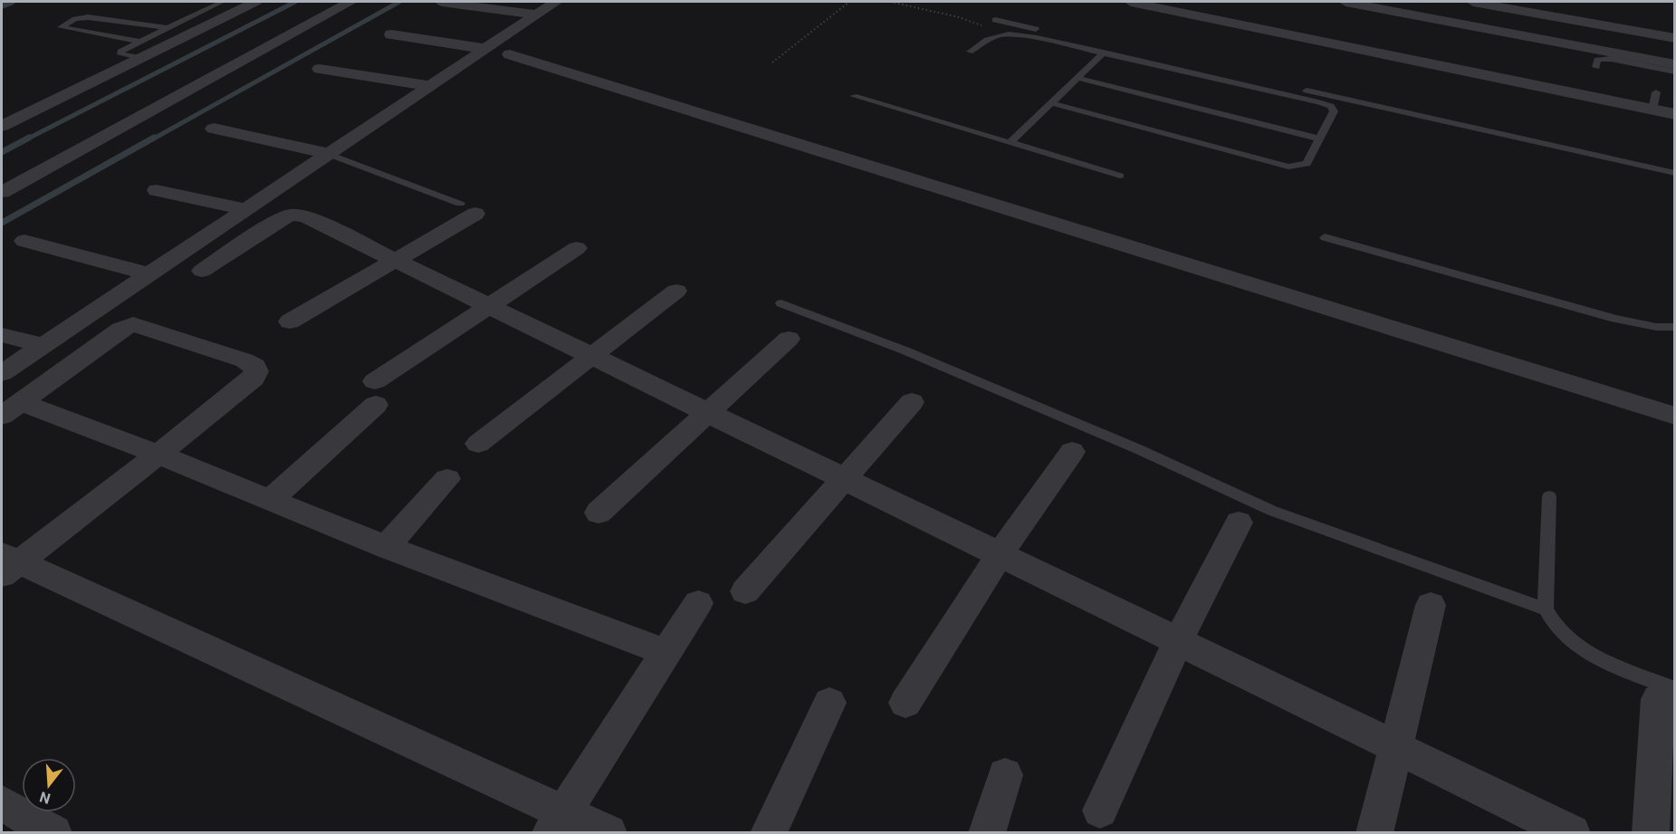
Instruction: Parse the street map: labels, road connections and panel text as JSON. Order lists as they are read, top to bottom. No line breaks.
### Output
{"north":"bottom"}
